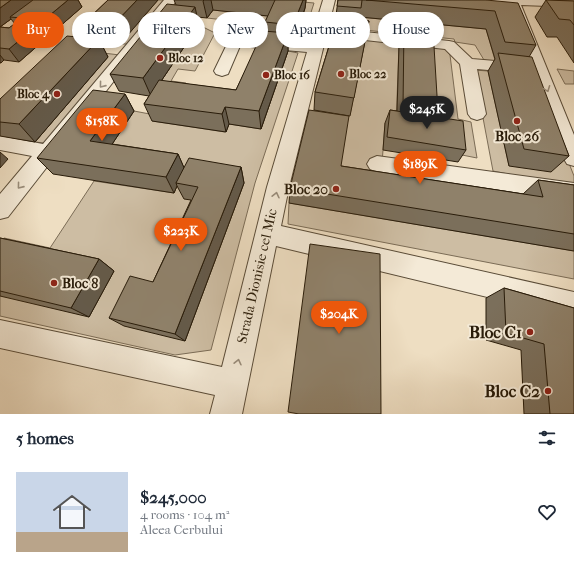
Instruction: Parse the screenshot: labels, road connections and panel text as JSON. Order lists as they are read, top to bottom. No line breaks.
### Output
{"streets":{"street":["Strada Dionisie cel Mic"]},"places":["Bloc 12","Bloc 22","Bloc 16","Bloc 4","Bloc 26","Bloc 20","Bloc 8","Bloc C1","Bloc C2"],"page":{"chip":["Buy","Rent","Filters","New","Apartment","House"],"price":["$245K","$158K","$189K","$223K","$204K"],"heading":"5 homes","list":[{"name":"$245,000","note":"4 rooms · 104 m² · Aleea Cerbului"}]}}
